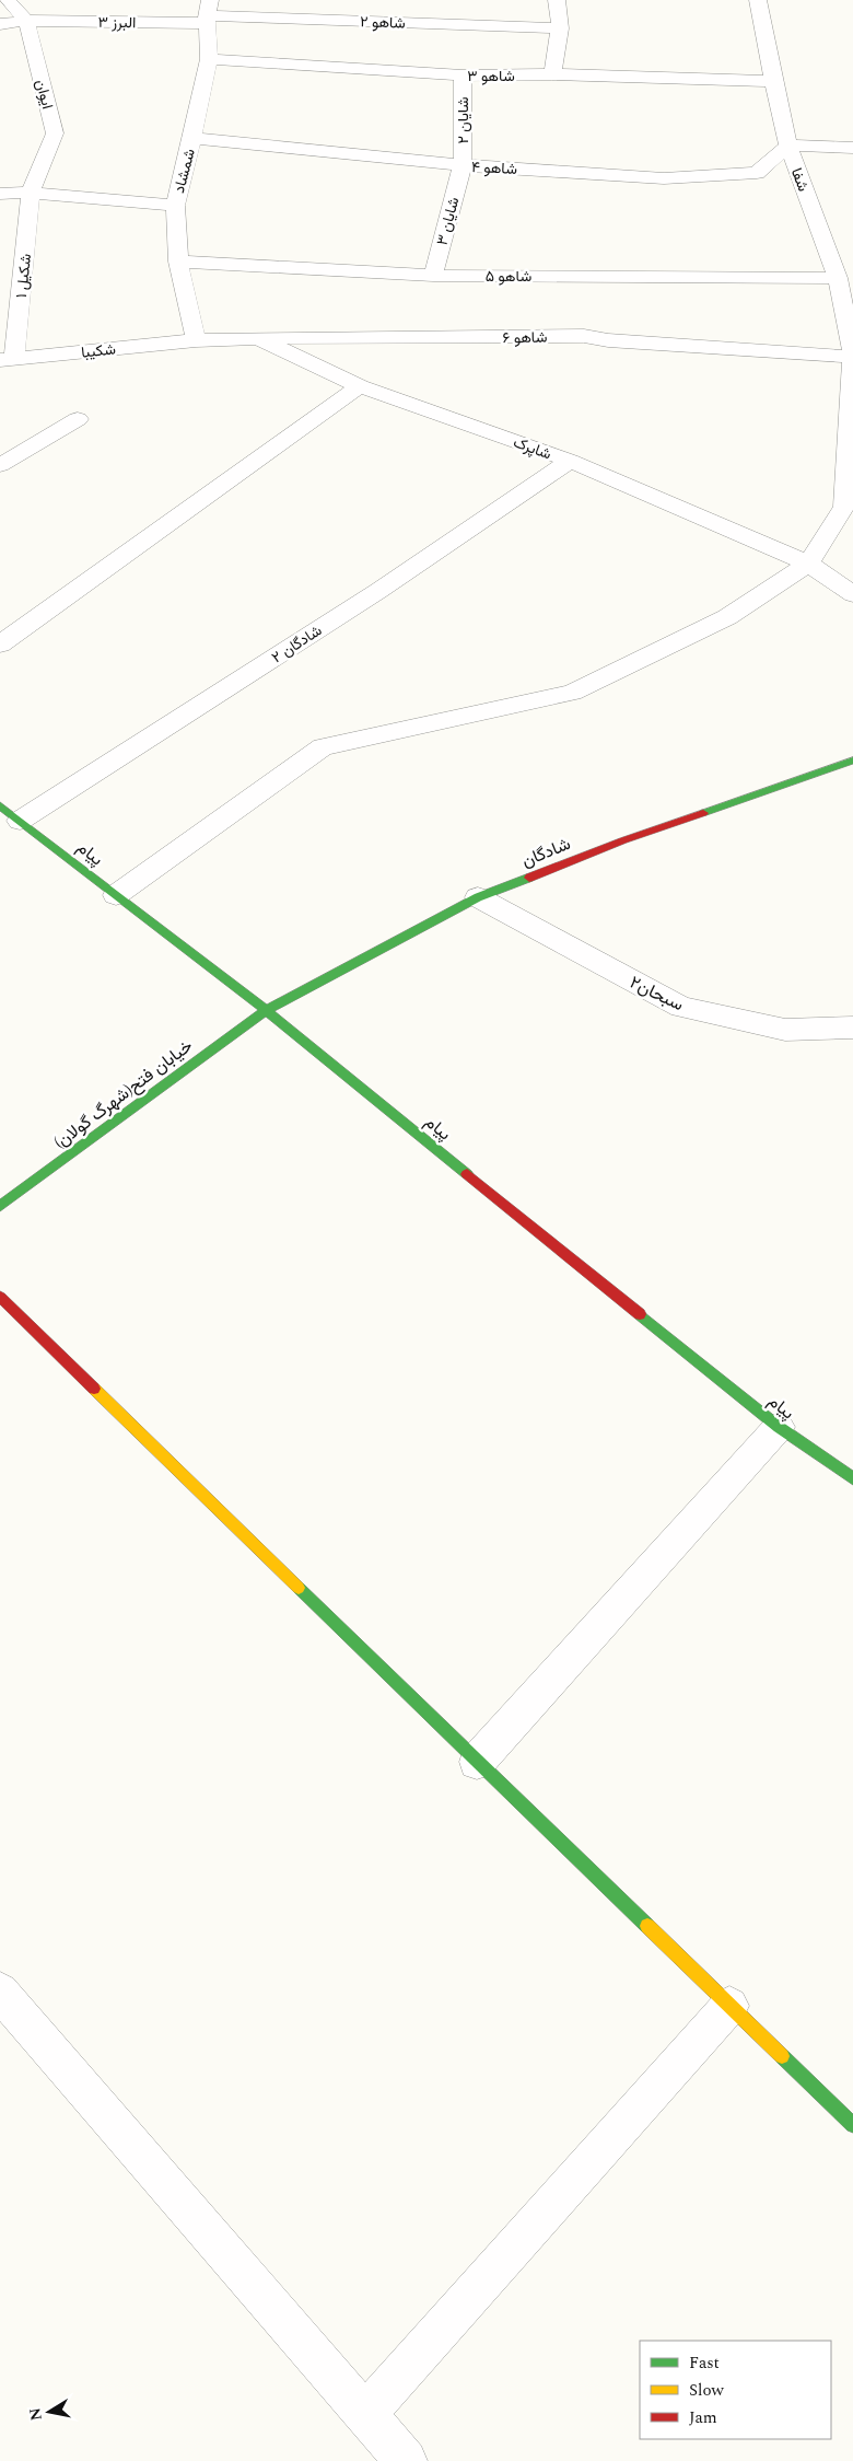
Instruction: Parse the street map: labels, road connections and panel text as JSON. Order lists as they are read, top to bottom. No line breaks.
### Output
{"streets":{"street":["البرز ۳","شاهو ۲","شاهو ۳","ایوان","شایان ۲","شاهو ۴","شمشاد","شفا","شایان ۳","شکیل ۱","شاهو ۵","شاهو ۶","شکیبا","شاپرک","شادگان ۲","شادگان","پیام","سبحان۲","خیابان فتح(شهرگ گولان)"]},"crossings":[["البرز ۳","شاهو ۲"],["البرز ۳","ایوان"],["البرز ۳","شمشاد"],["شاهو ۲","شمشاد"],["شاهو ۳","شایان ۲"],["شاهو ۳","شمشاد"],["شاهو ۳","شفا"],["ایوان","شکیل ۱"],["شایان ۲","شاهو ۴"],["شایان ۲","شایان ۳"],["شاهو ۴","شمشاد"],["شاهو ۴","شفا"],["شاهو ۴","شایان ۳"],["شمشاد","شاهو ۵"],["شمشاد","شاهو ۶"],["شمشاد","شکیبا"],["شفا","شاهو ۵"],["شفا","شاهو ۶"],["شفا","شاپرک"],["شایان ۳","شاهو ۵"],["شکیل ۱","شکیبا"],["شاهو ۶","شکیبا"],["شاهو ۶","شاپرک"],["شاپرک","شادگان ۲"],["شادگان ۲","پیام"],["شادگان","پیام"],["شادگان","سبحان۲"],["شادگان","خیابان فتح(شهرگ گولان)"],["پیام","خیابان فتح(شهرگ گولان)"]],"legend":["Fast","Slow","Jam"],"north":"left"}
